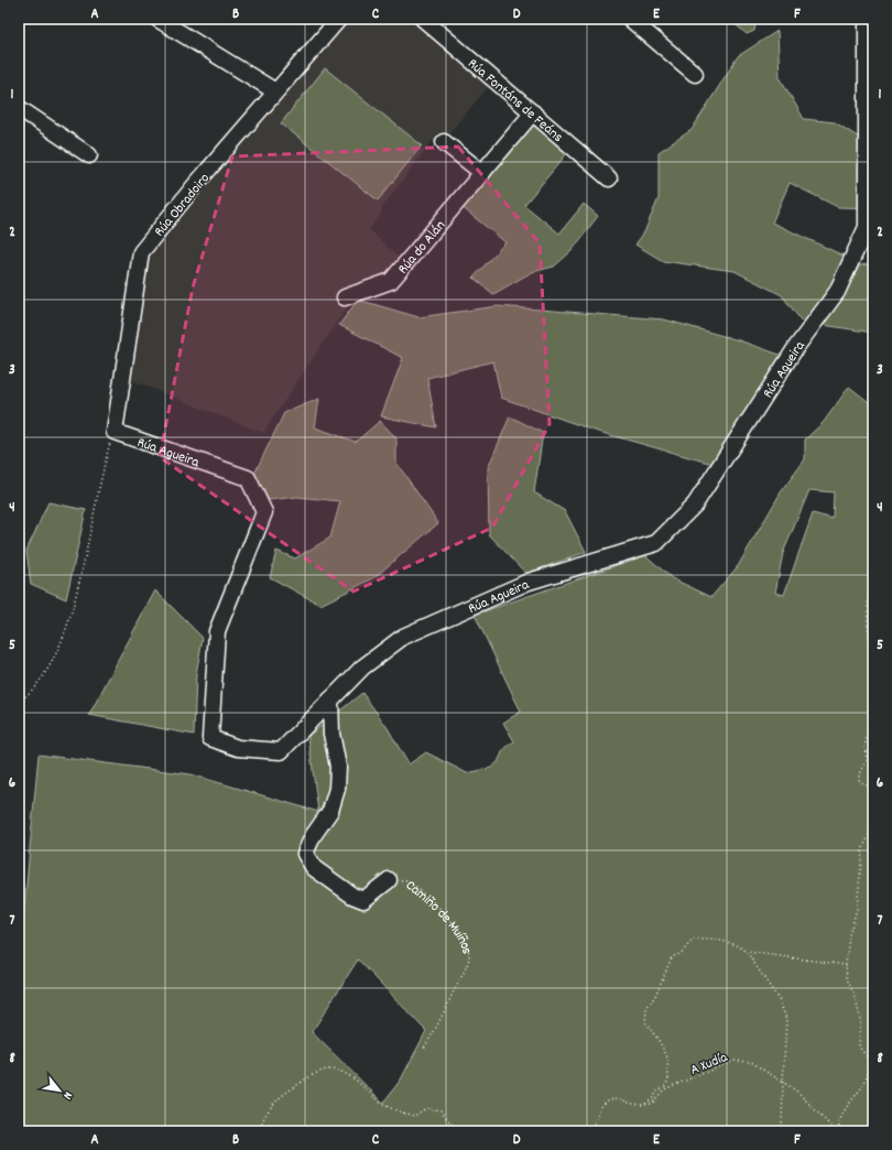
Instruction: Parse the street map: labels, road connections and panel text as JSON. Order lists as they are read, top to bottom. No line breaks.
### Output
{"streets":{"street":["Rúa Fontáns de Feáns","Rúa Obradoiro","Rúa do Alán","Rúa Agueira","Camiño de Muíños"],"path":["A Xudía"]},"crossings":[["Rúa Fontáns de Feáns","Rúa do Alán"],["Rúa Obradoiro","Rúa Agueira"],["Rúa Agueira","Camiño de Muíños"]],"north":"bottom right","grid":{"columns":["A","B","C","D","E","F"],"rows":["1","2","3","4","5","6","7","8"]}}
